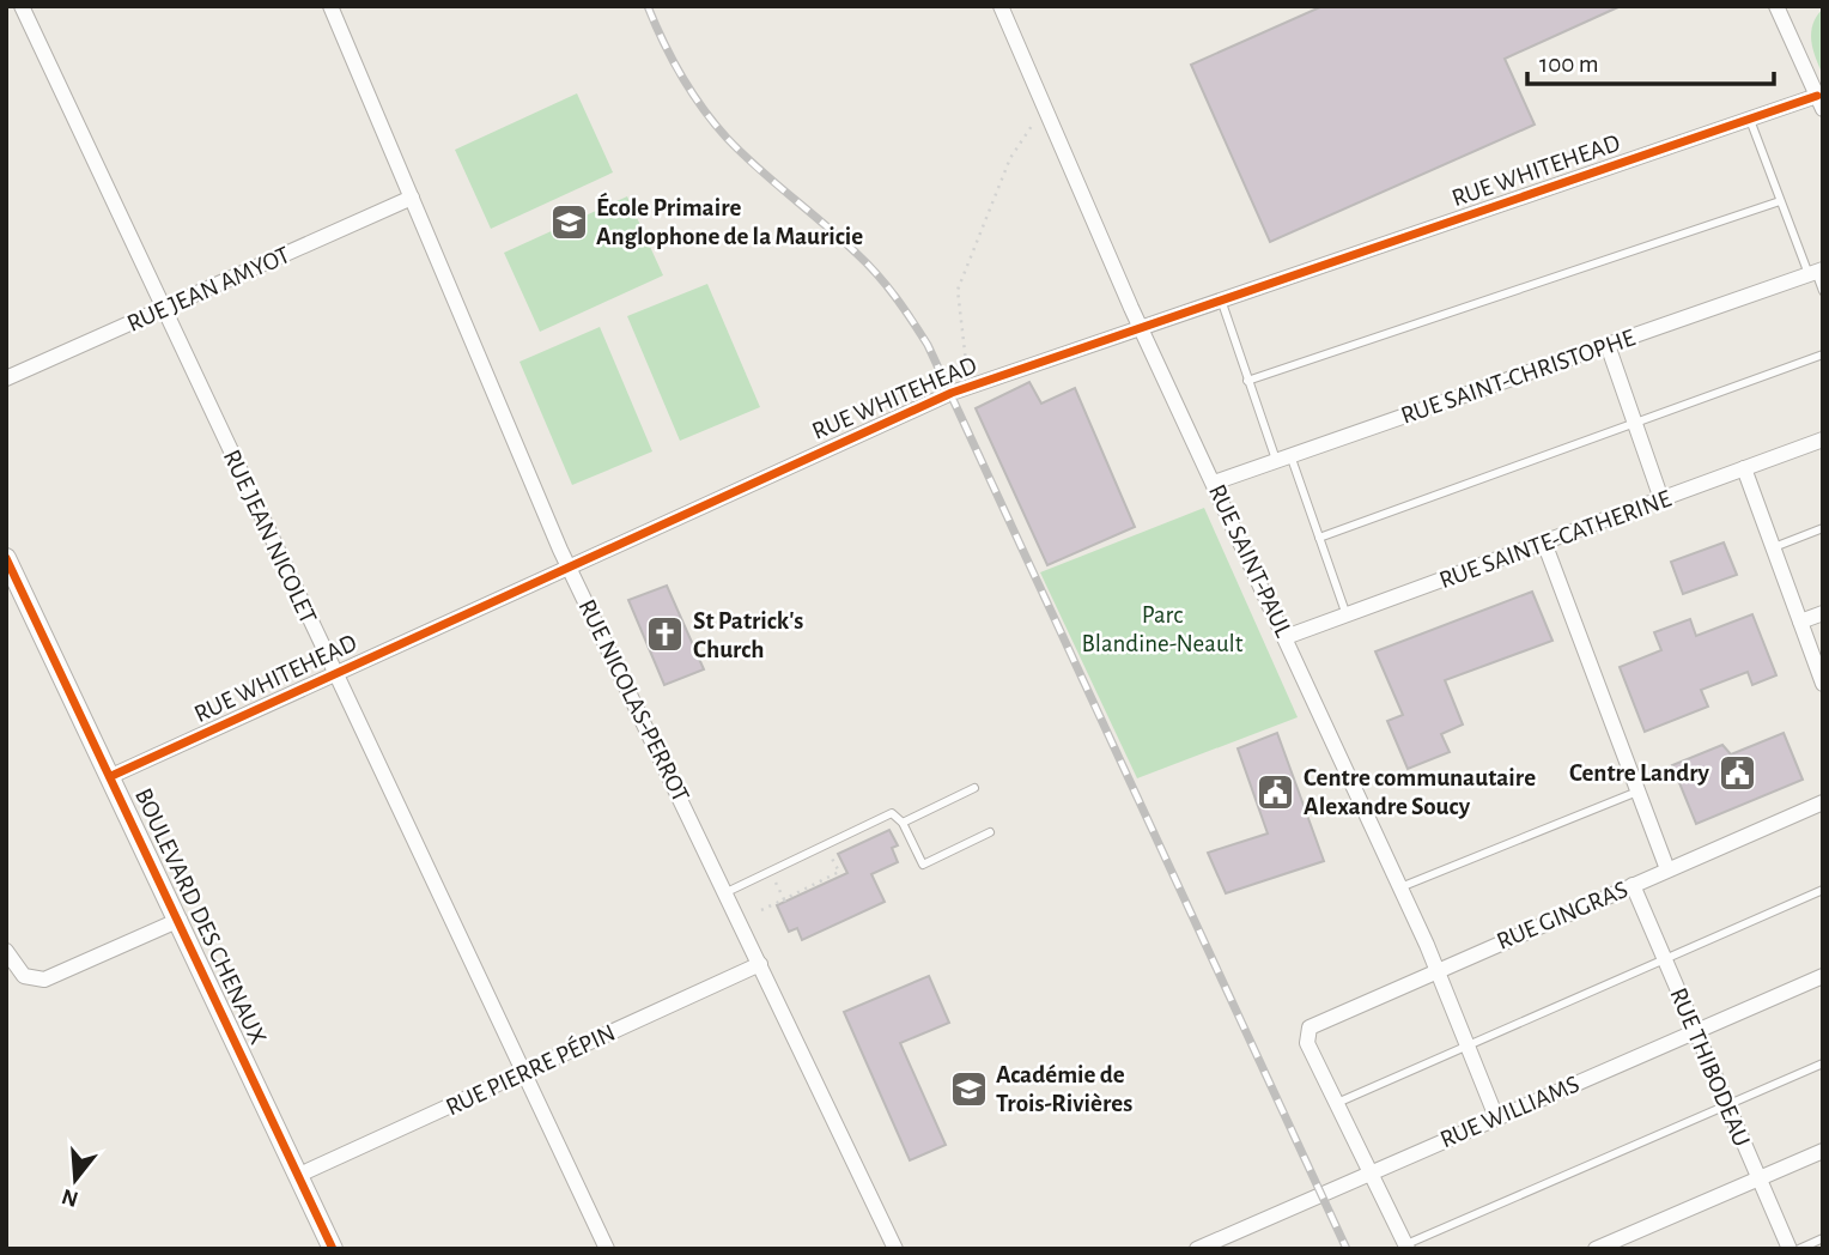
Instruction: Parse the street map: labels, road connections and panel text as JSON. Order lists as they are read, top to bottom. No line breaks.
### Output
{"streets":{"street":["RUE WHITEHEAD","RUE JEAN AMYOT","RUE SAINT-CHRISTOPHE","RUE JEAN NICOLET","RUE SAINTE-CATHERINE","RUE SAINT-PAUL","RUE NICOLAS-PERROT","RUE GINGRAS","BOULEVARD DES CHENAUX","RUE THIBODEAU","RUE PIERRE PÉPIN","RUE WILLIAMS"]},"crossings":[["RUE WHITEHEAD","RUE JEAN NICOLET"],["RUE WHITEHEAD","RUE SAINT-PAUL"],["RUE WHITEHEAD","RUE NICOLAS-PERROT"],["RUE WHITEHEAD","BOULEVARD DES CHENAUX"],["RUE JEAN AMYOT","RUE JEAN NICOLET"],["RUE JEAN AMYOT","RUE NICOLAS-PERROT"],["RUE SAINT-CHRISTOPHE","RUE SAINT-PAUL"],["RUE JEAN NICOLET","RUE PIERRE PÉPIN"],["RUE SAINTE-CATHERINE","RUE SAINT-PAUL"],["RUE SAINT-PAUL","RUE GINGRAS"],["RUE SAINT-PAUL","RUE WILLIAMS"],["RUE NICOLAS-PERROT","RUE PIERRE PÉPIN"],["RUE GINGRAS","RUE THIBODEAU"],["BOULEVARD DES CHENAUX","RUE PIERRE PÉPIN"],["RUE THIBODEAU","RUE WILLIAMS"]],"parks":["Parc Blandine-Neault"],"places":{"school or university":["École Primaire Anglophone de la Mauricie","Académie de Trois-Rivières"],"church":["St Patrick's Church"],"public building":["Centre Landry","Centre communautaire Alexandre Soucy"]},"scale_bar":"100 m","north":"bottom"}
